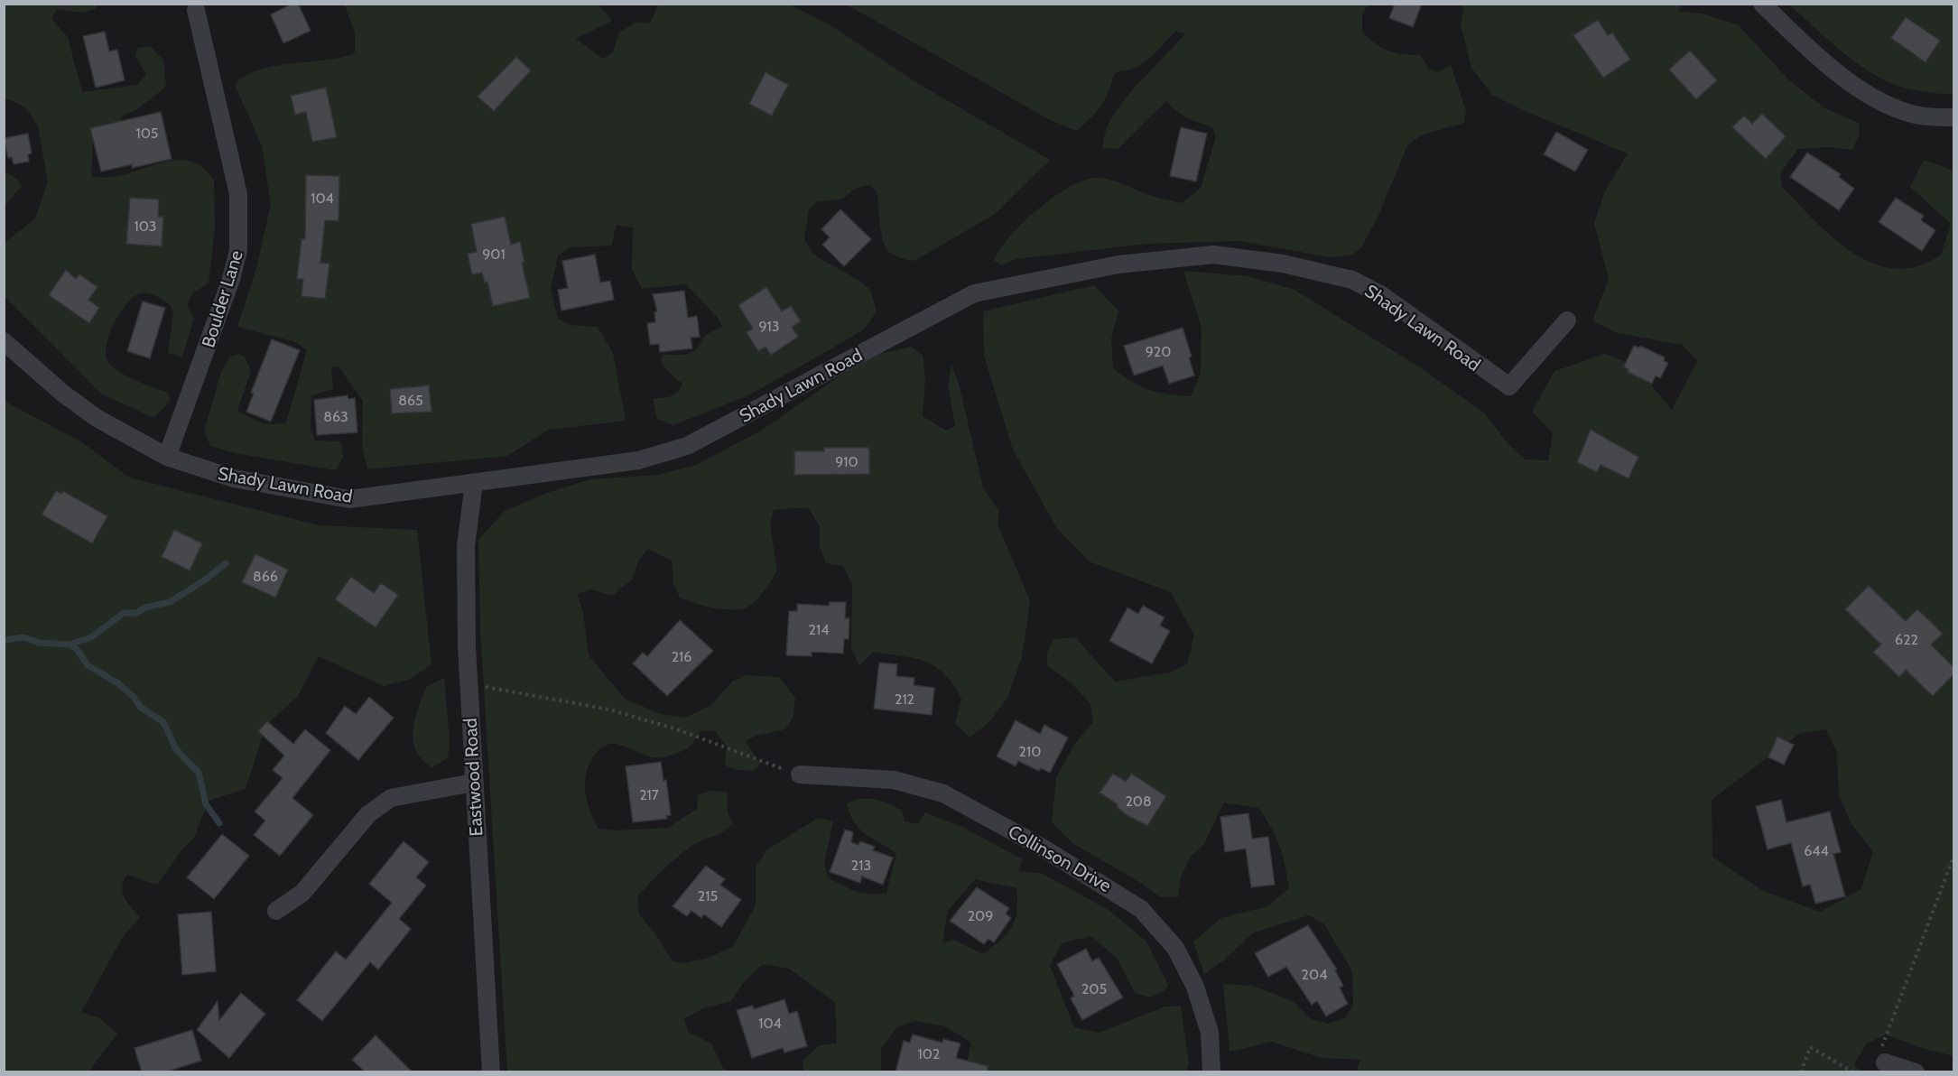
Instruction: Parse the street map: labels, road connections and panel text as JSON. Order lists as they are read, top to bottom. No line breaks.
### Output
{"streets":{"street":["Boulder Lane","Shady Lawn Road","Eastwood Road","Collinson Drive"]},"crossings":[["Boulder Lane","Shady Lawn Road"],["Shady Lawn Road","Eastwood Road"]],"house_numbers":["105","104","103","901","913","920","865","863","910","866","214","622","216","212","210","217","208","644","213","215","209","204","205","104","102"]}
